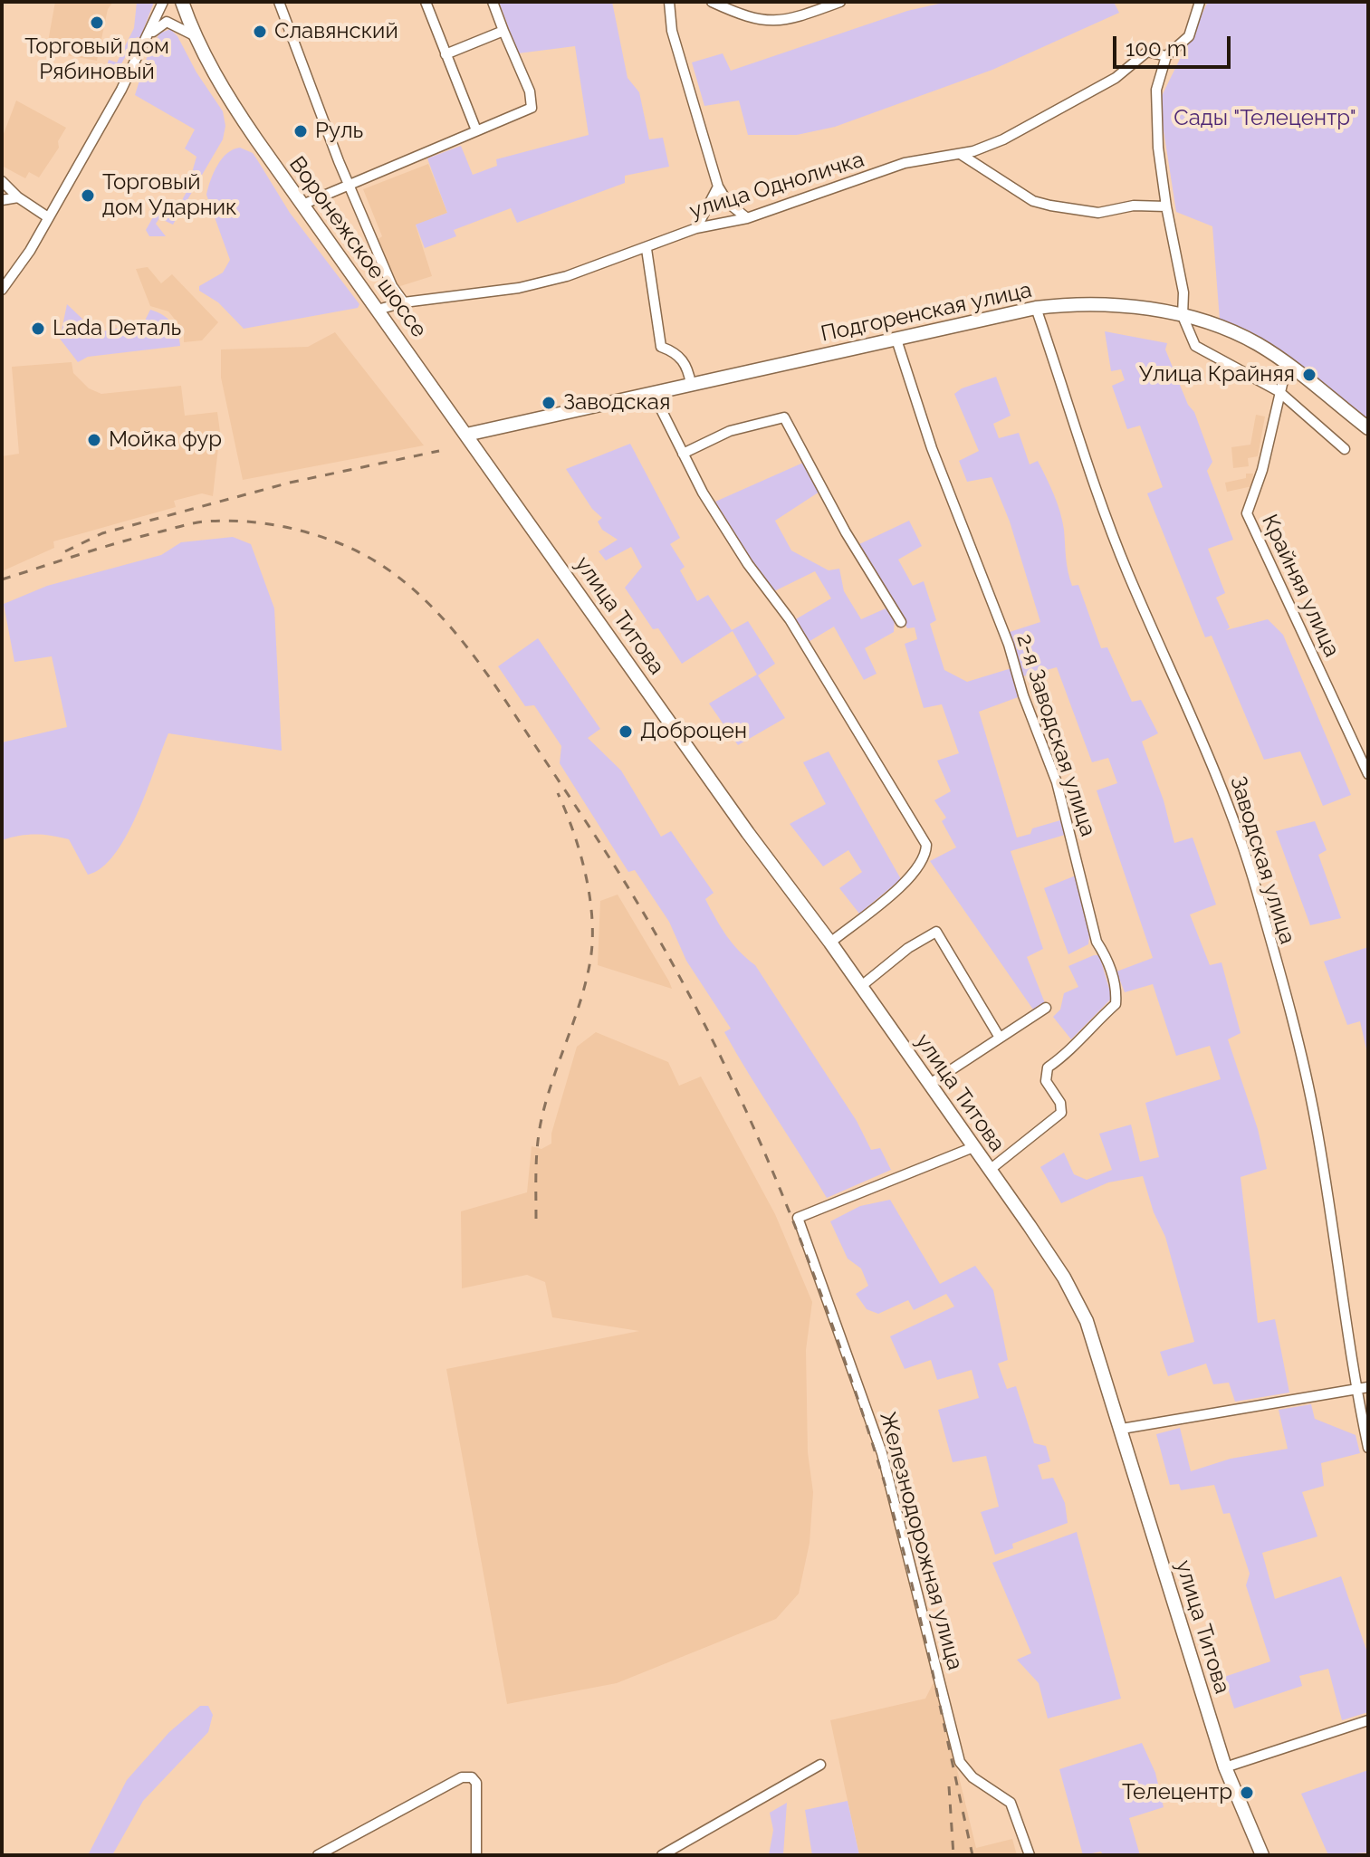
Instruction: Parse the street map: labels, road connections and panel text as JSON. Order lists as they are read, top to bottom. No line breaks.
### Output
{"streets":{"main road":["Воронежское шоссе","Подгоренская улица","улица Титова"],"street":["улица Одноличка","Крайняя улица","2-я Заводская улица","Заводская улица","Железнодорожная улица"]},"crossings":[["улица Одноличка","Воронежское шоссе"],["Воронежское шоссе","Подгоренская улица"],["Воронежское шоссе","улица Титова"],["Подгоренская улица","Крайняя улица"],["Подгоренская улица","улица Титова"],["Подгоренская улица","2-я Заводская улица"],["Подгоренская улица","Заводская улица"],["улица Титова","2-я Заводская улица"],["улица Титова","Железнодорожная улица"]],"parks":["Сады \"Телецентр\""],"places":["Торговый дом Рябиновый","Славянский","Руль","Торговый дом Ударник","Lada Dеталь","Улица Крайняя","Заводская","Мойка фур","Доброцен","Телецентр"],"scale_bar":"100 m"}
